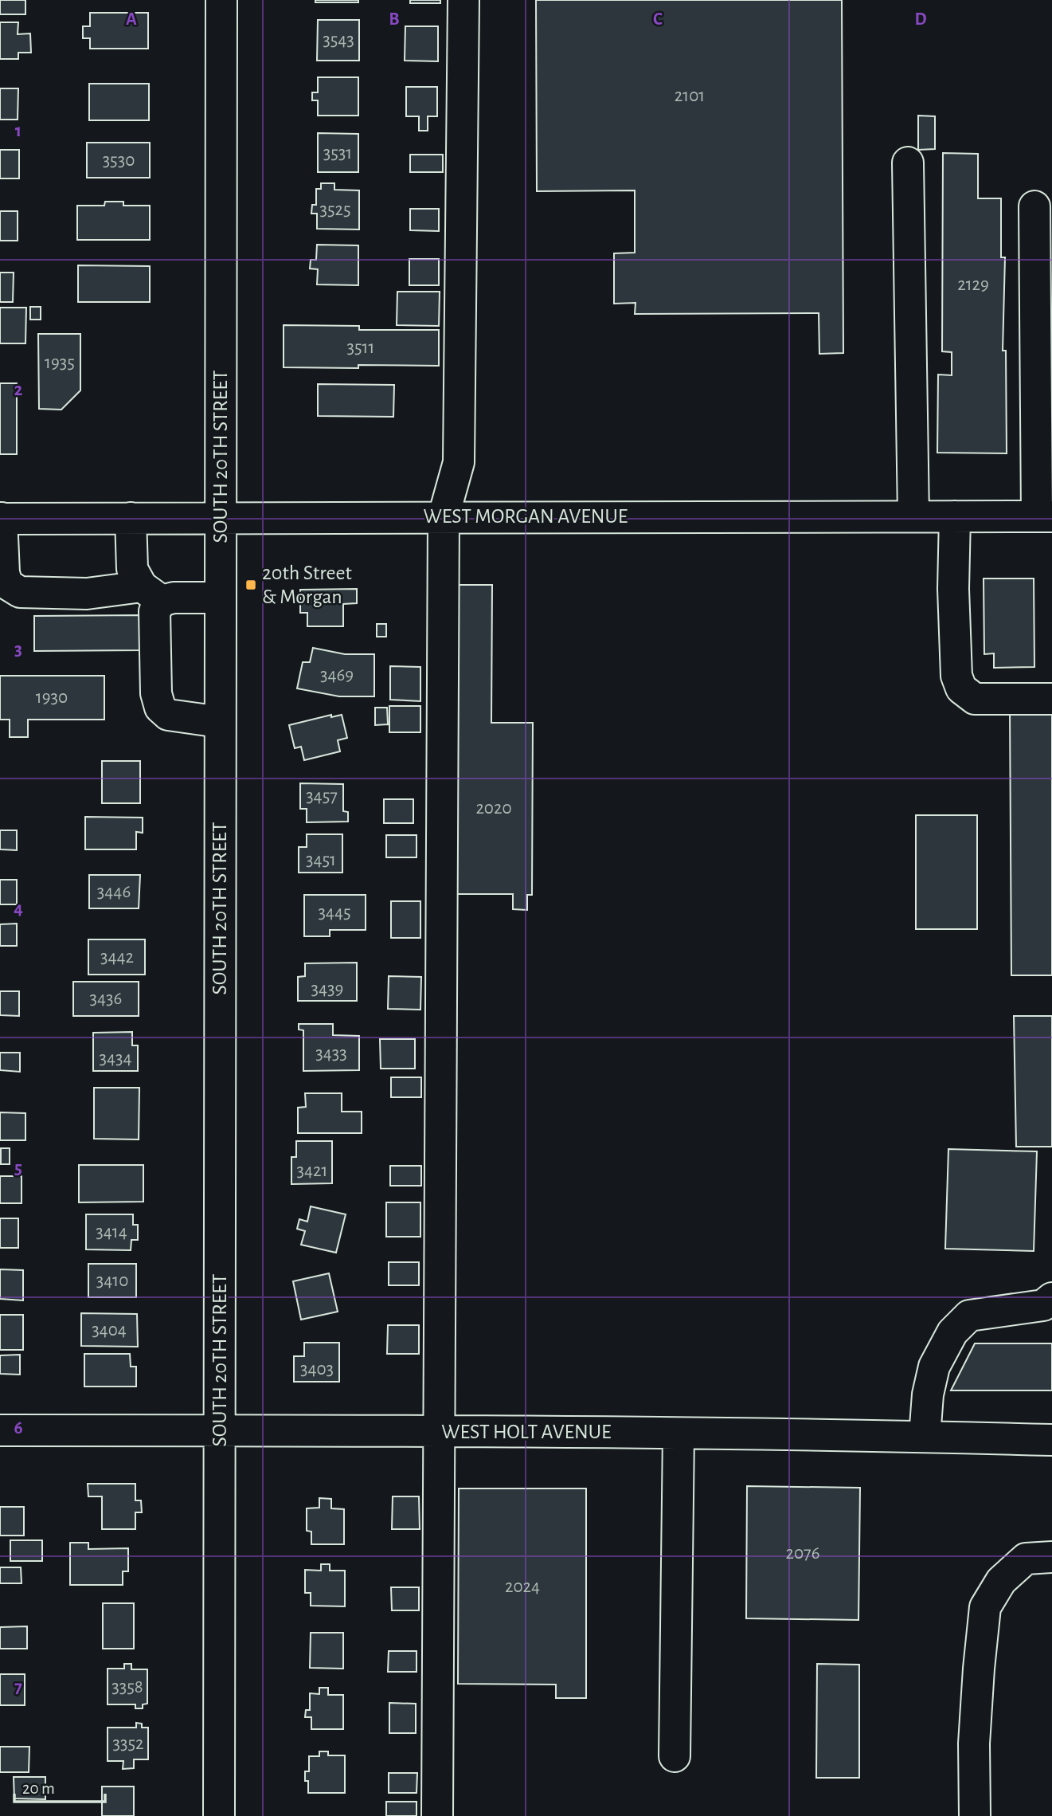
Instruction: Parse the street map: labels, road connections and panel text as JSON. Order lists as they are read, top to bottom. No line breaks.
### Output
{"streets":{"street":["SOUTH 20TH STREET","WEST MORGAN AVENUE","WEST HOLT AVENUE"]},"crossings":[["SOUTH 20TH STREET","WEST MORGAN AVENUE"],["SOUTH 20TH STREET","WEST HOLT AVENUE"]],"places":{"transit":["20th Street & Morgan"]},"house_numbers":["3543","2101","3531","3530","3525","2129","3511","1935","3469","1930","3457","2020","3451","3446","3445","3442","3439","3436","3433","3434","3421","3414","3410","3404","3403","2076","2024","3358","3352"],"scale_bar":"20 m","grid":{"columns":["A","B","C","D"],"rows":["1","2","3","4","5","6","7"]}}
